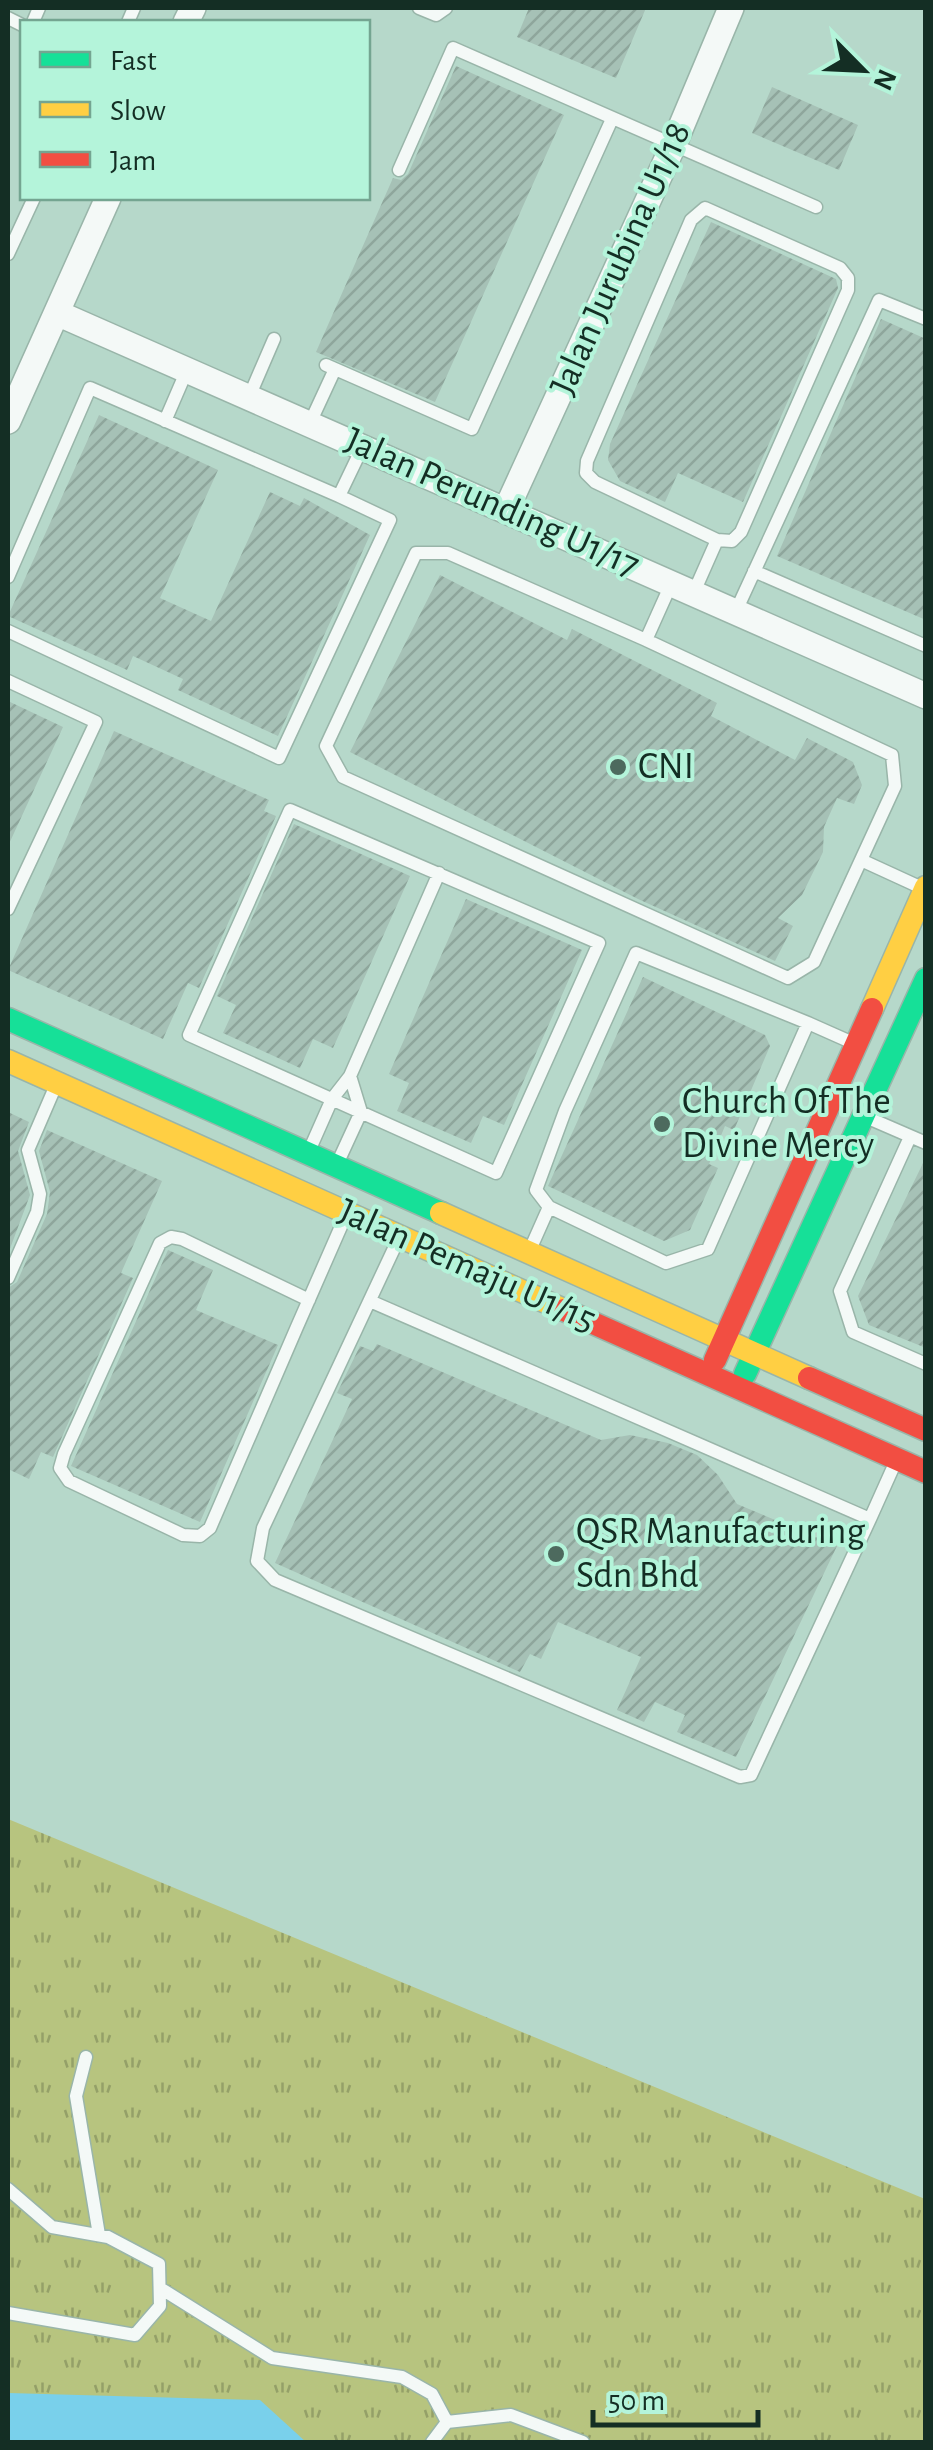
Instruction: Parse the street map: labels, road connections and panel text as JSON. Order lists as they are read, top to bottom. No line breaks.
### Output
{"streets":{"street":["Jalan Jurubina U1/18","Jalan Perunding U1/17","Jalan Pemaju U1/15"]},"crossings":[["Jalan Jurubina U1/18","Jalan Perunding U1/17"]],"places":["CNI","Church Of The Divine Mercy","QSR Manufacturing Sdn Bhd"],"legend":["Fast","Slow","Jam"],"scale_bar":"50 m","north":"bottom right"}
